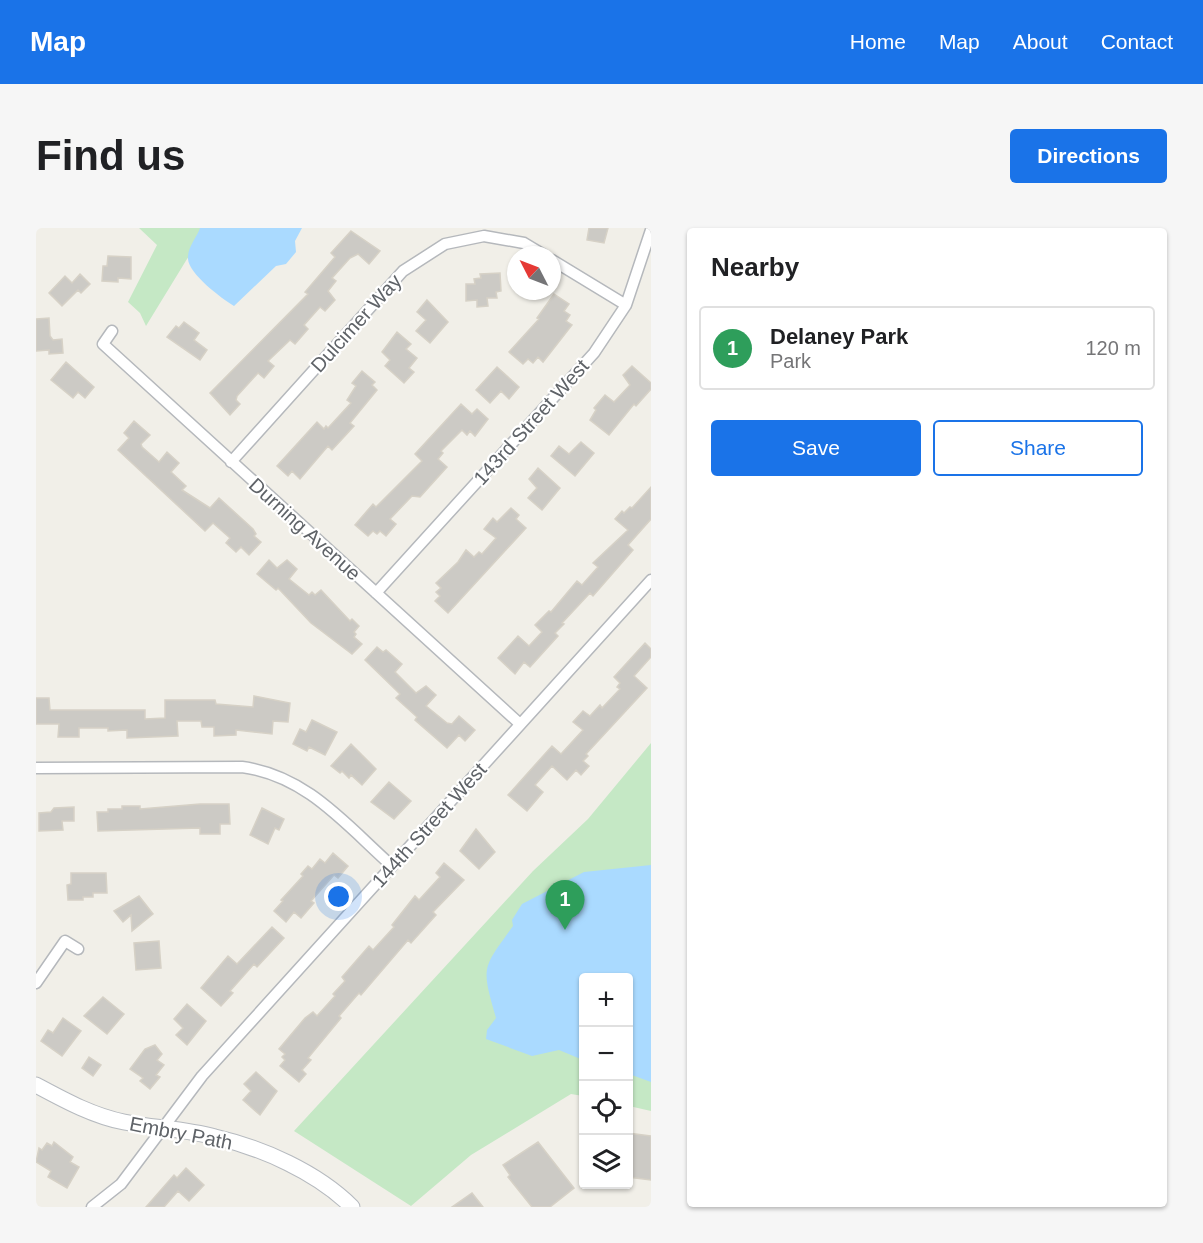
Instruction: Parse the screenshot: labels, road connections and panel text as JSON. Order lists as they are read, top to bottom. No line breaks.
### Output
{"streets":{"street":["Dulcimer Way","143rd Street West","Durning Avenue","144th Street West","Embry Path"]},"crossings":[["Dulcimer Way","Durning Avenue"],["143rd Street West","Durning Avenue"],["Durning Avenue","144th Street West"],["144th Street West","Embry Path"]],"north":"top left","page":{"header":"Map","nav":["Home","Map","About","Contact"],"buttons":["Directions",["Save","Share"]],"title":"Find us","heading":"Nearby","list":[{"mark":"1","name":"Delaney Park","note":"Park","value":"120 m"}],"pins":"1","map_buttons":["+","−"]}}
